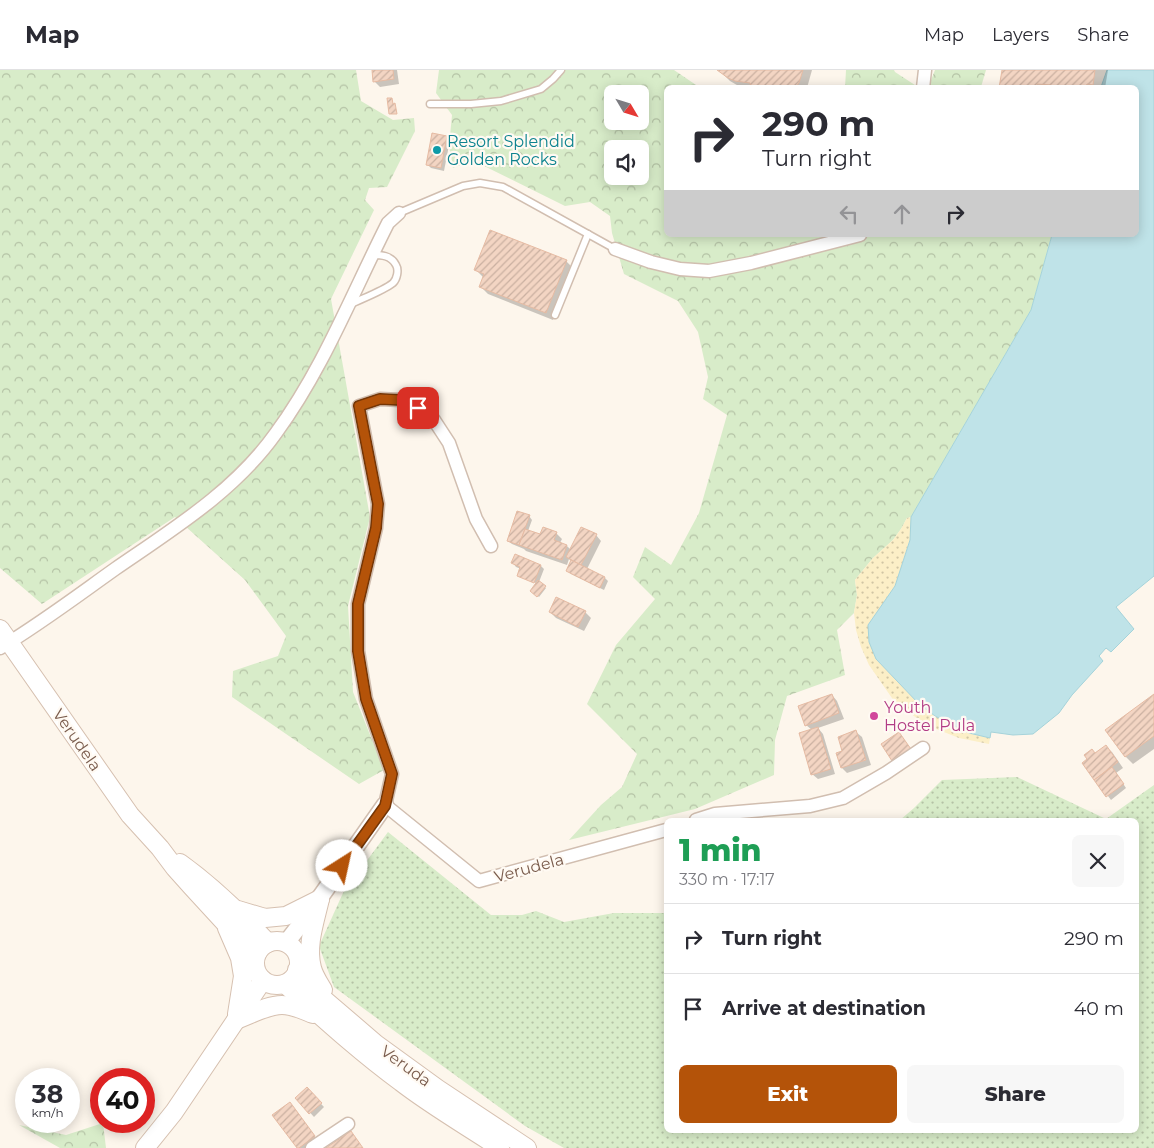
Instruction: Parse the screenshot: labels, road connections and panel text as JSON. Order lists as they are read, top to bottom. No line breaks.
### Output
{"streets":{"main road":["Verudela","Veruda"]},"crossings":[["Verudela","Veruda"]],"places":["Resort Splendid Golden Rocks","Youth Hostel Pula"],"north":"bottom right","page":{"header":"Map","nav":["Map","Layers","Share"],"turn":["290 m","Turn right"],"heading":["1 min","330 m · 17:17"],"list":[{"name":"Turn right","value":"290 m"},{"name":"Arrive at destination","value":"40 m"}],"buttons":["Exit","Share"],"speed":"38 km/h","limit":"40"}}
